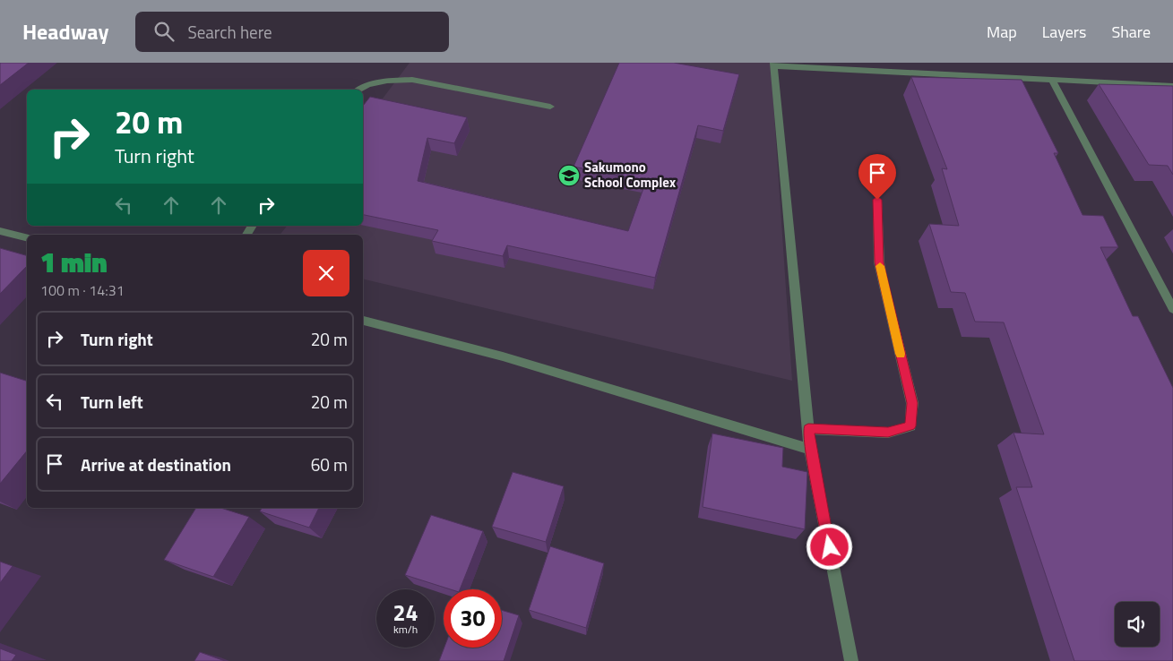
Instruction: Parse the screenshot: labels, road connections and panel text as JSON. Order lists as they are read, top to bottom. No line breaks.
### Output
{"places":{"school or university":["Sakumono School Complex"]},"page":{"header":"Headway","search":"Search here","nav":["Map","Layers","Share"],"turn":["20 m","Turn right"],"heading":["1 min","100 m · 14:31"],"list":[{"name":"Turn right","value":"20 m"},{"name":"Turn left","value":"20 m"},{"name":"Arrive at destination","value":"60 m"}],"speed":"24 km/h","limit":"30"}}
